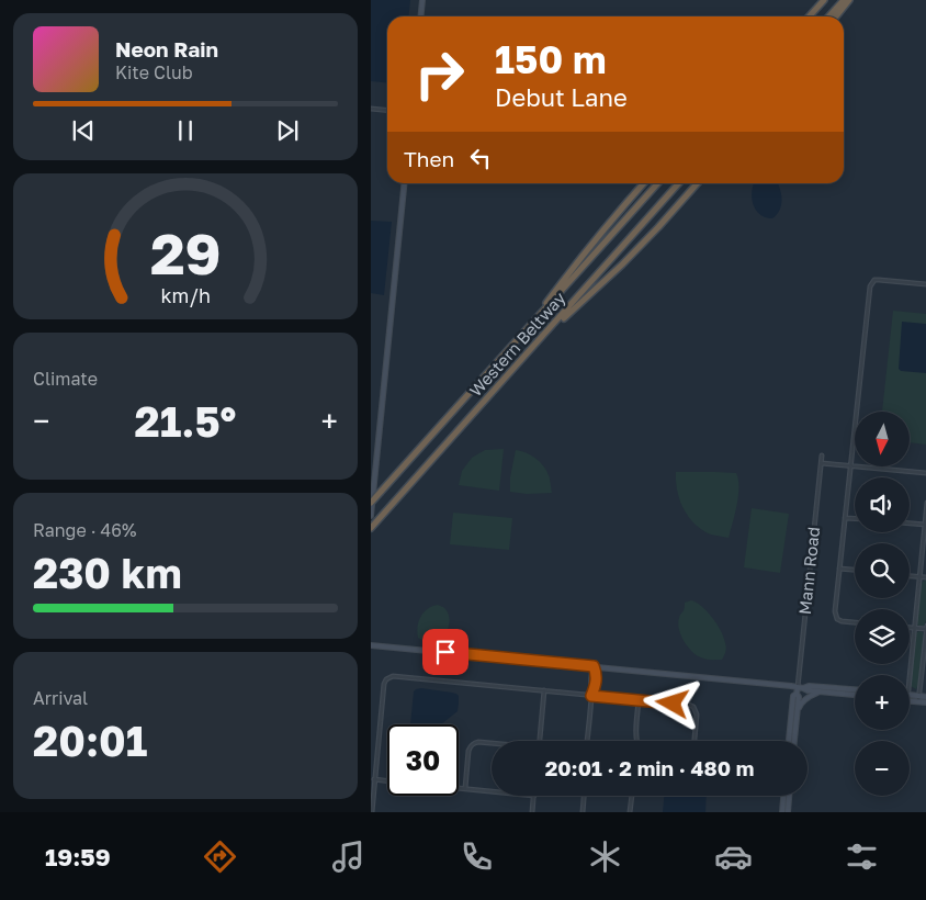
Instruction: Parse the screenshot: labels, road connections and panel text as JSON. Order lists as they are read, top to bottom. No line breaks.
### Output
{"streets":{"highway":["Western Beltway"],"street":["Mann Road"]},"north":"bottom","page":{"turn":["150 m","Debut Lane"],"song":["Neon Rain","Kite Club"],"then":"Then","tile":["Climate",["Range · 46%","230 km"],["Arrival","20:01"]],"heat":["−","21.5°","+"],"map_buttons":["+","−"],"limit":"30","trip":"20:01 · 2 min · 480 m","tabs":"19:59","gauge":["29","km/h"]}}
